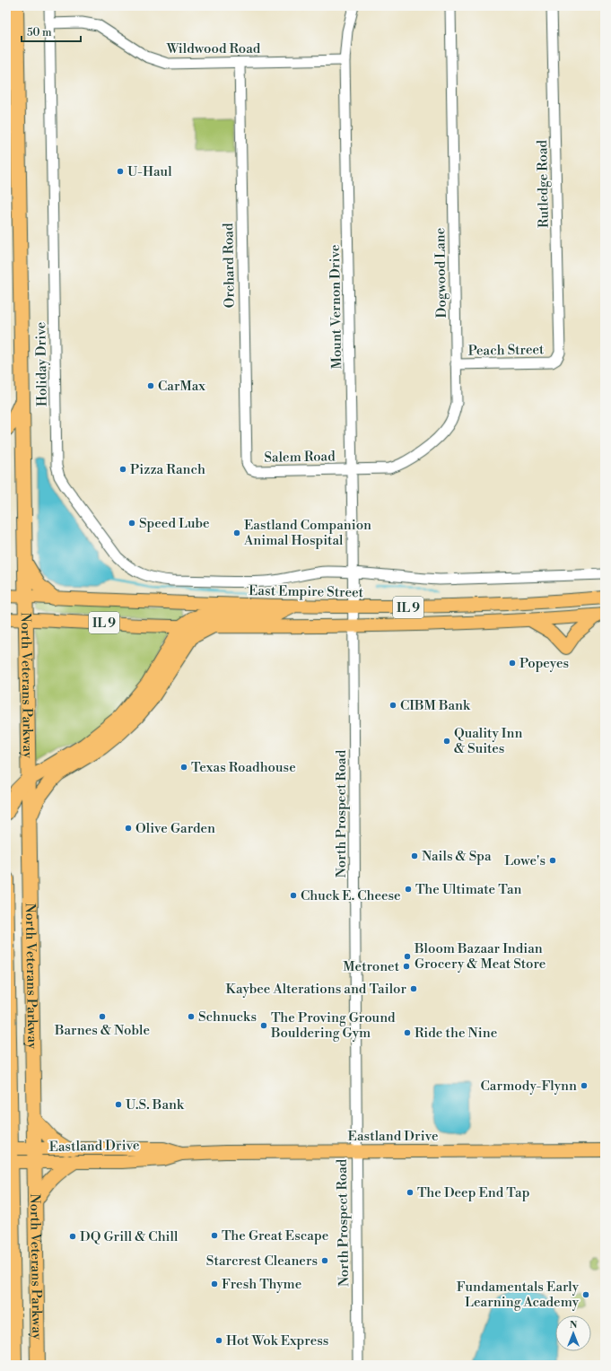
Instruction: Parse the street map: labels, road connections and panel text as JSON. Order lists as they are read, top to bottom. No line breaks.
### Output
{"streets":{"highway":["North Veterans Parkway"],"main road":["East Empire Street","IL 9","Eastland Drive"],"street":["Wildwood Road","Rutledge Road","Orchard Road","Dogwood Lane","Mount Vernon Drive","Peach Street","Holiday Drive","Salem Road","North Prospect Road"]},"crossings":[["Wildwood Road","Orchard Road"],["Wildwood Road","Mount Vernon Drive"],["Wildwood Road","Holiday Drive"],["Rutledge Road","Peach Street"],["Orchard Road","Salem Road"],["Dogwood Lane","Mount Vernon Drive"],["Dogwood Lane","Peach Street"],["Dogwood Lane","Salem Road"],["Mount Vernon Drive","Holiday Drive"],["Mount Vernon Drive","Salem Road"],["Mount Vernon Drive","East Empire Street"],["Mount Vernon Drive","North Prospect Road"],["East Empire Street","North Veterans Parkway"],["East Empire Street","North Prospect Road"],["IL 9","North Veterans Parkway"],["IL 9","North Prospect Road"],["North Veterans Parkway","Eastland Drive"],["North Prospect Road","Eastland Drive"]],"places":["U-Haul","CarMax","Pizza Ranch","Speed Lube","Eastland Companion Animal Hospital","Popeyes","CIBM Bank","Quality Inn & Suites","Texas Roadhouse","Olive Garden","Nails & Spa","Lowe's","The Ultimate Tan","Chuck E. Cheese","Bloom Bazaar Indian Grocery & Meat Store","Metronet","Kaybee Alterations and Tailor","Barnes & Noble","Schnucks","The Proving Ground Bouldering Gym","Ride the Nine","Carmody-Flynn","U.S. Bank","The Deep End Tap","The Great Escape","DQ Grill & Chill","Starcrest Cleaners","Fresh Thyme","Fundamentals Early Learning Academy","Hot Wok Express"],"scale_bar":"50 m","north":"top"}
